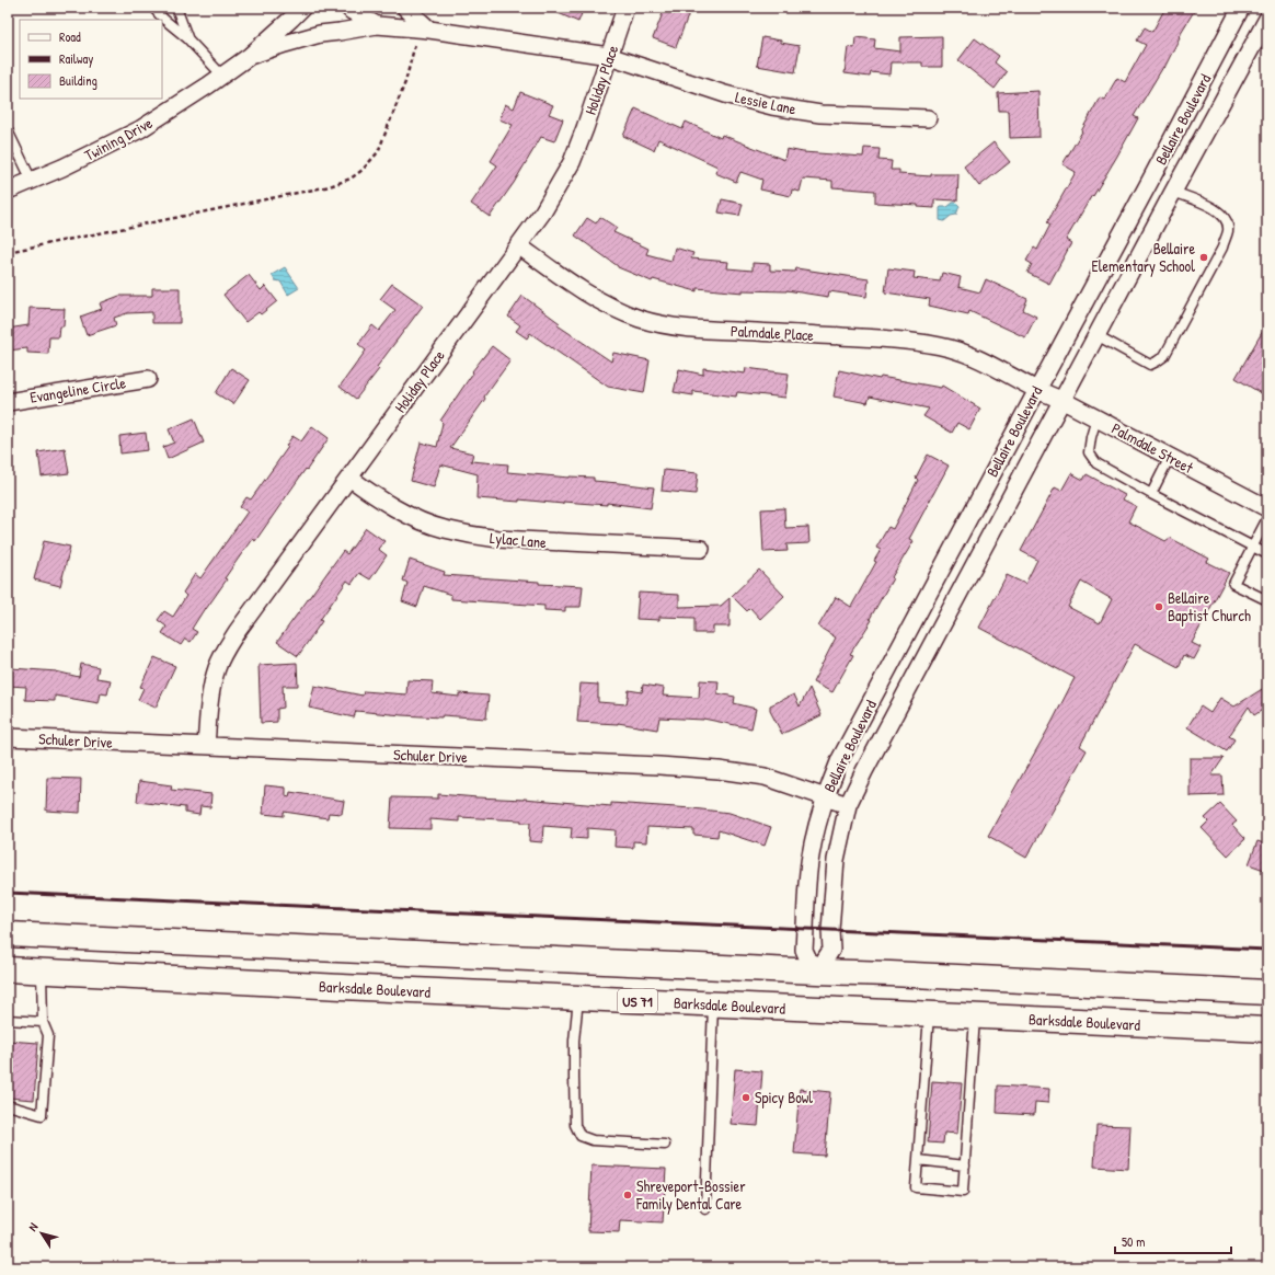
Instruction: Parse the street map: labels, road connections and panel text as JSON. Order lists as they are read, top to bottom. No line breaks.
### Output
{"streets":{"main road":["Barksdale Boulevard","US 71"],"street":["Holiday Place","Lessie Lane","Bellaire Boulevard","Twining Drive","Palmdale Place","Evangeline Circle","Palmdale Street","Lylac Lane","Schuler Drive"]},"crossings":[["Holiday Place","Lessie Lane"],["Holiday Place","Palmdale Place"],["Holiday Place","Lylac Lane"],["Holiday Place","Schuler Drive"],["Bellaire Boulevard","Palmdale Place"],["Bellaire Boulevard","Palmdale Street"],["Bellaire Boulevard","Schuler Drive"],["Palmdale Place","Palmdale Street"]],"places":["Bellaire Elementary School","Bellaire Baptist Church","Spicy Bowl","Shreveport-Bossier Family Dental Care"],"legend":["Road","Railway","Building"],"scale_bar":"50 m","north":"top left"}
